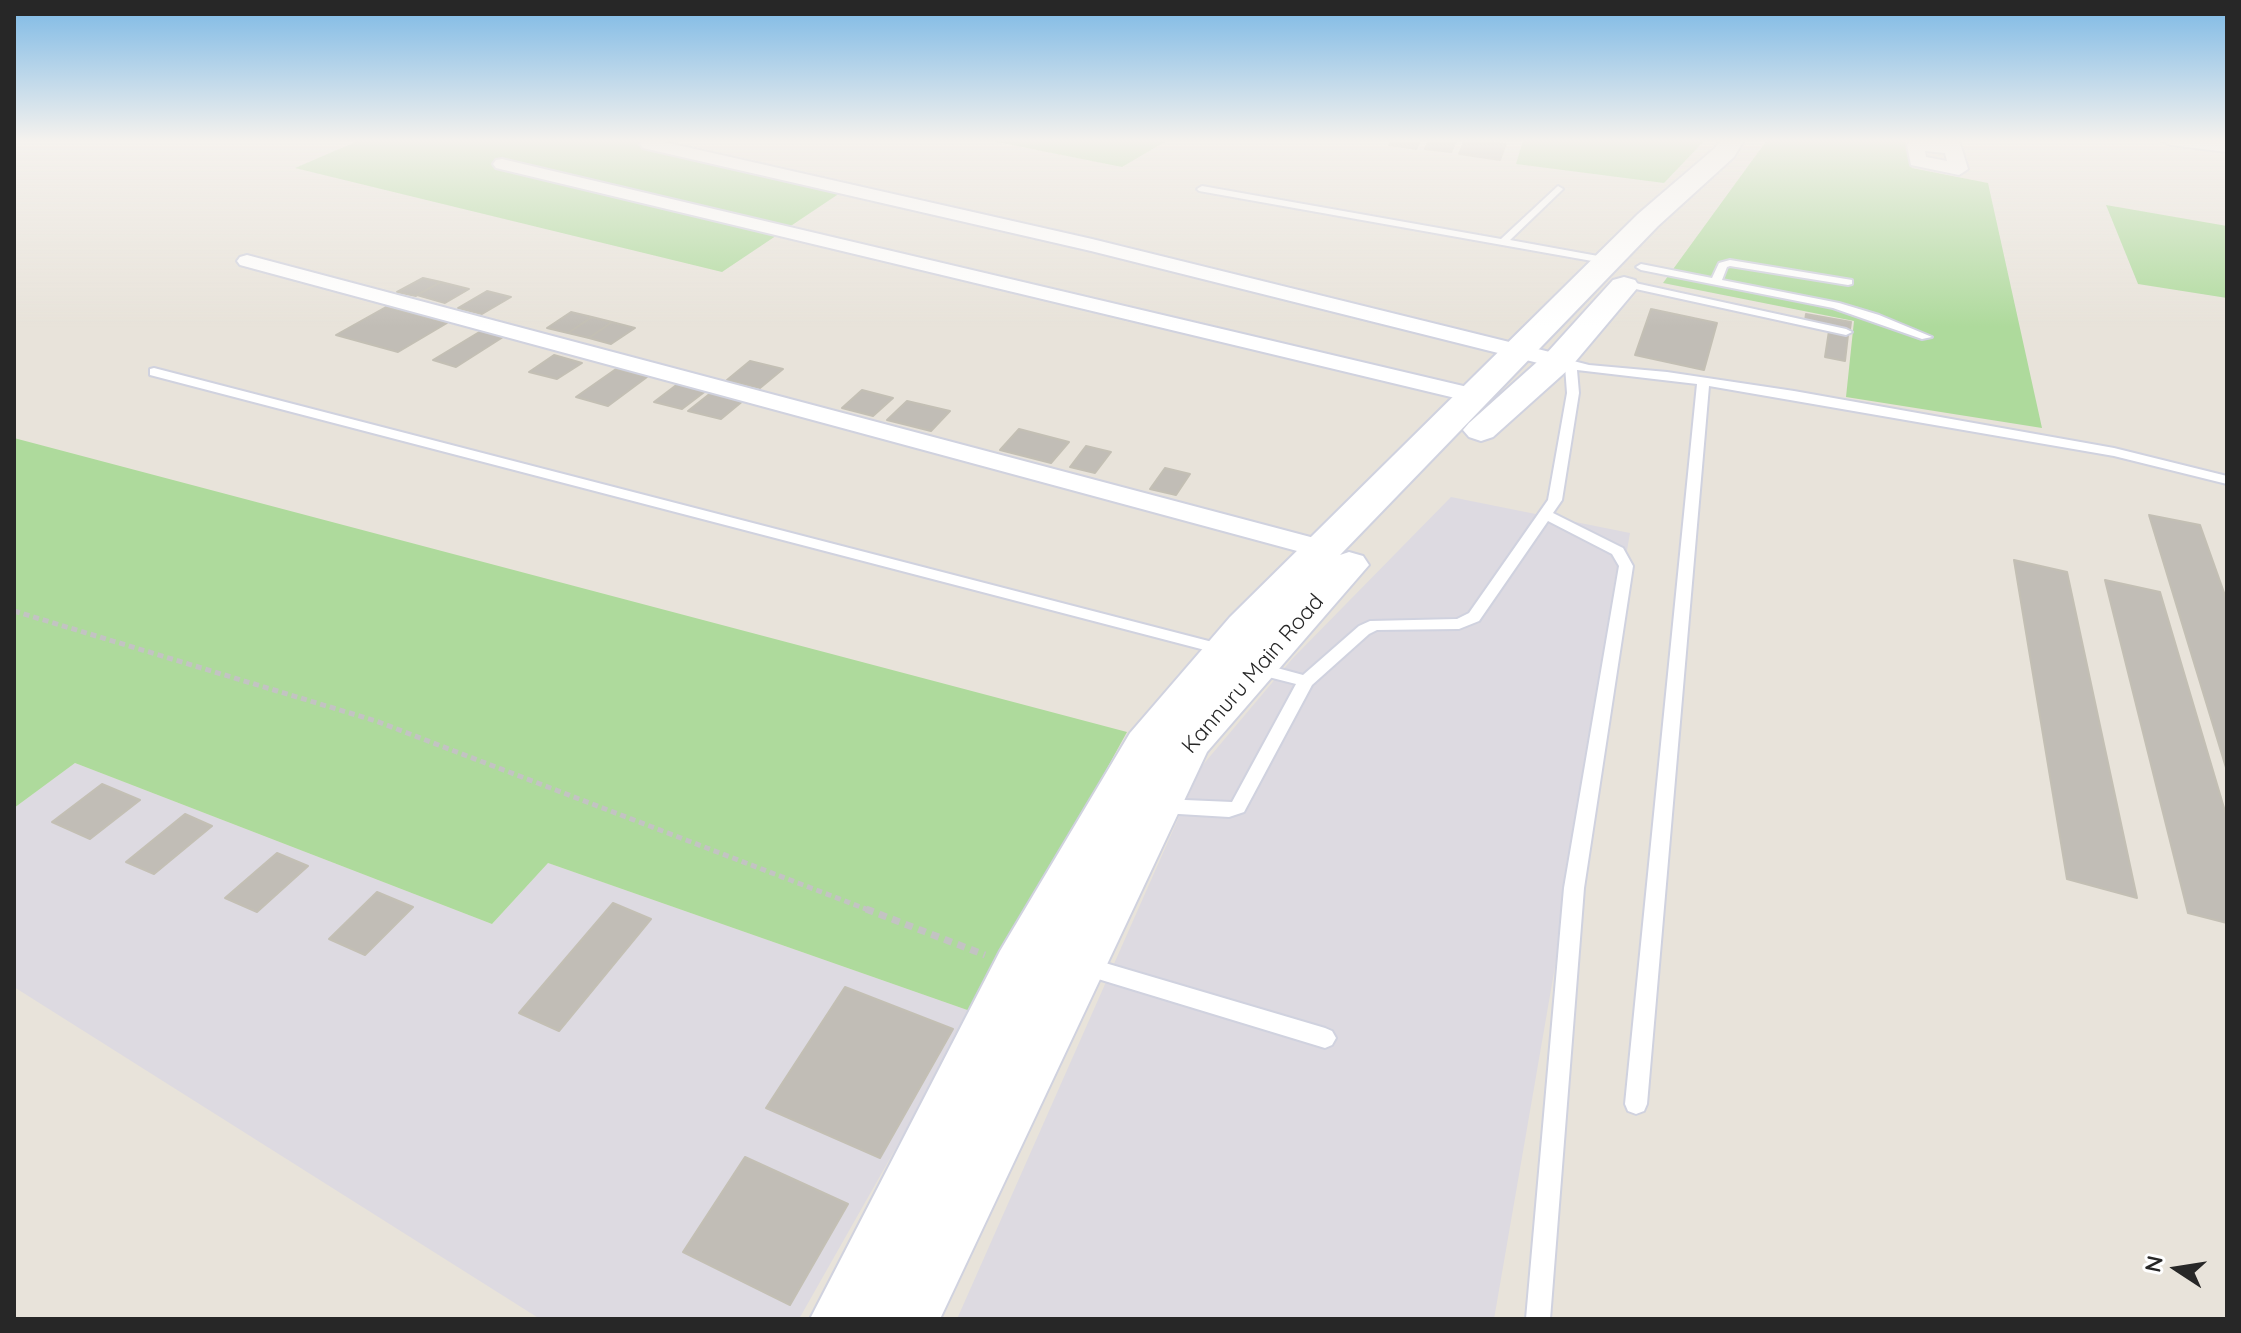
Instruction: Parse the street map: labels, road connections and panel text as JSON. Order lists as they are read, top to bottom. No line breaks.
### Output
{"streets":{"main road":["Kannuru Main Road"]},"north":"left"}
